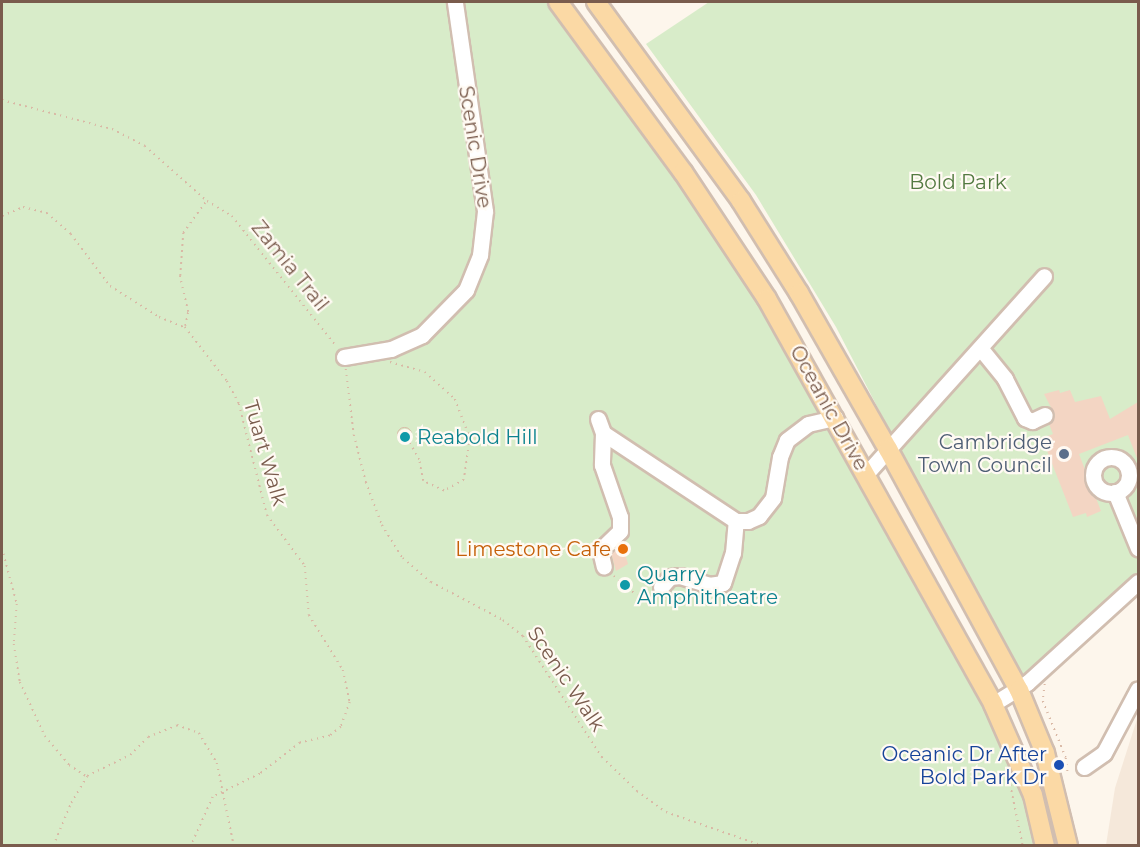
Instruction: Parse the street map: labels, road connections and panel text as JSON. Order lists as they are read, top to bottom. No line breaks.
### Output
{"streets":{"main road":["Oceanic Drive"],"street":["Scenic Drive"],"path":["Zamia Trail","Tuart Walk","Scenic Walk"]},"crossings":[["Scenic Drive","Zamia Trail"],["Scenic Drive","Scenic Walk"],["Zamia Trail","Scenic Walk"]],"parks":["Bold Park"],"places":["Reabold Hill","Cambridge Town Council","Limestone Cafe","Quarry Amphitheatre","Oceanic Dr After Bold Park Dr"]}
